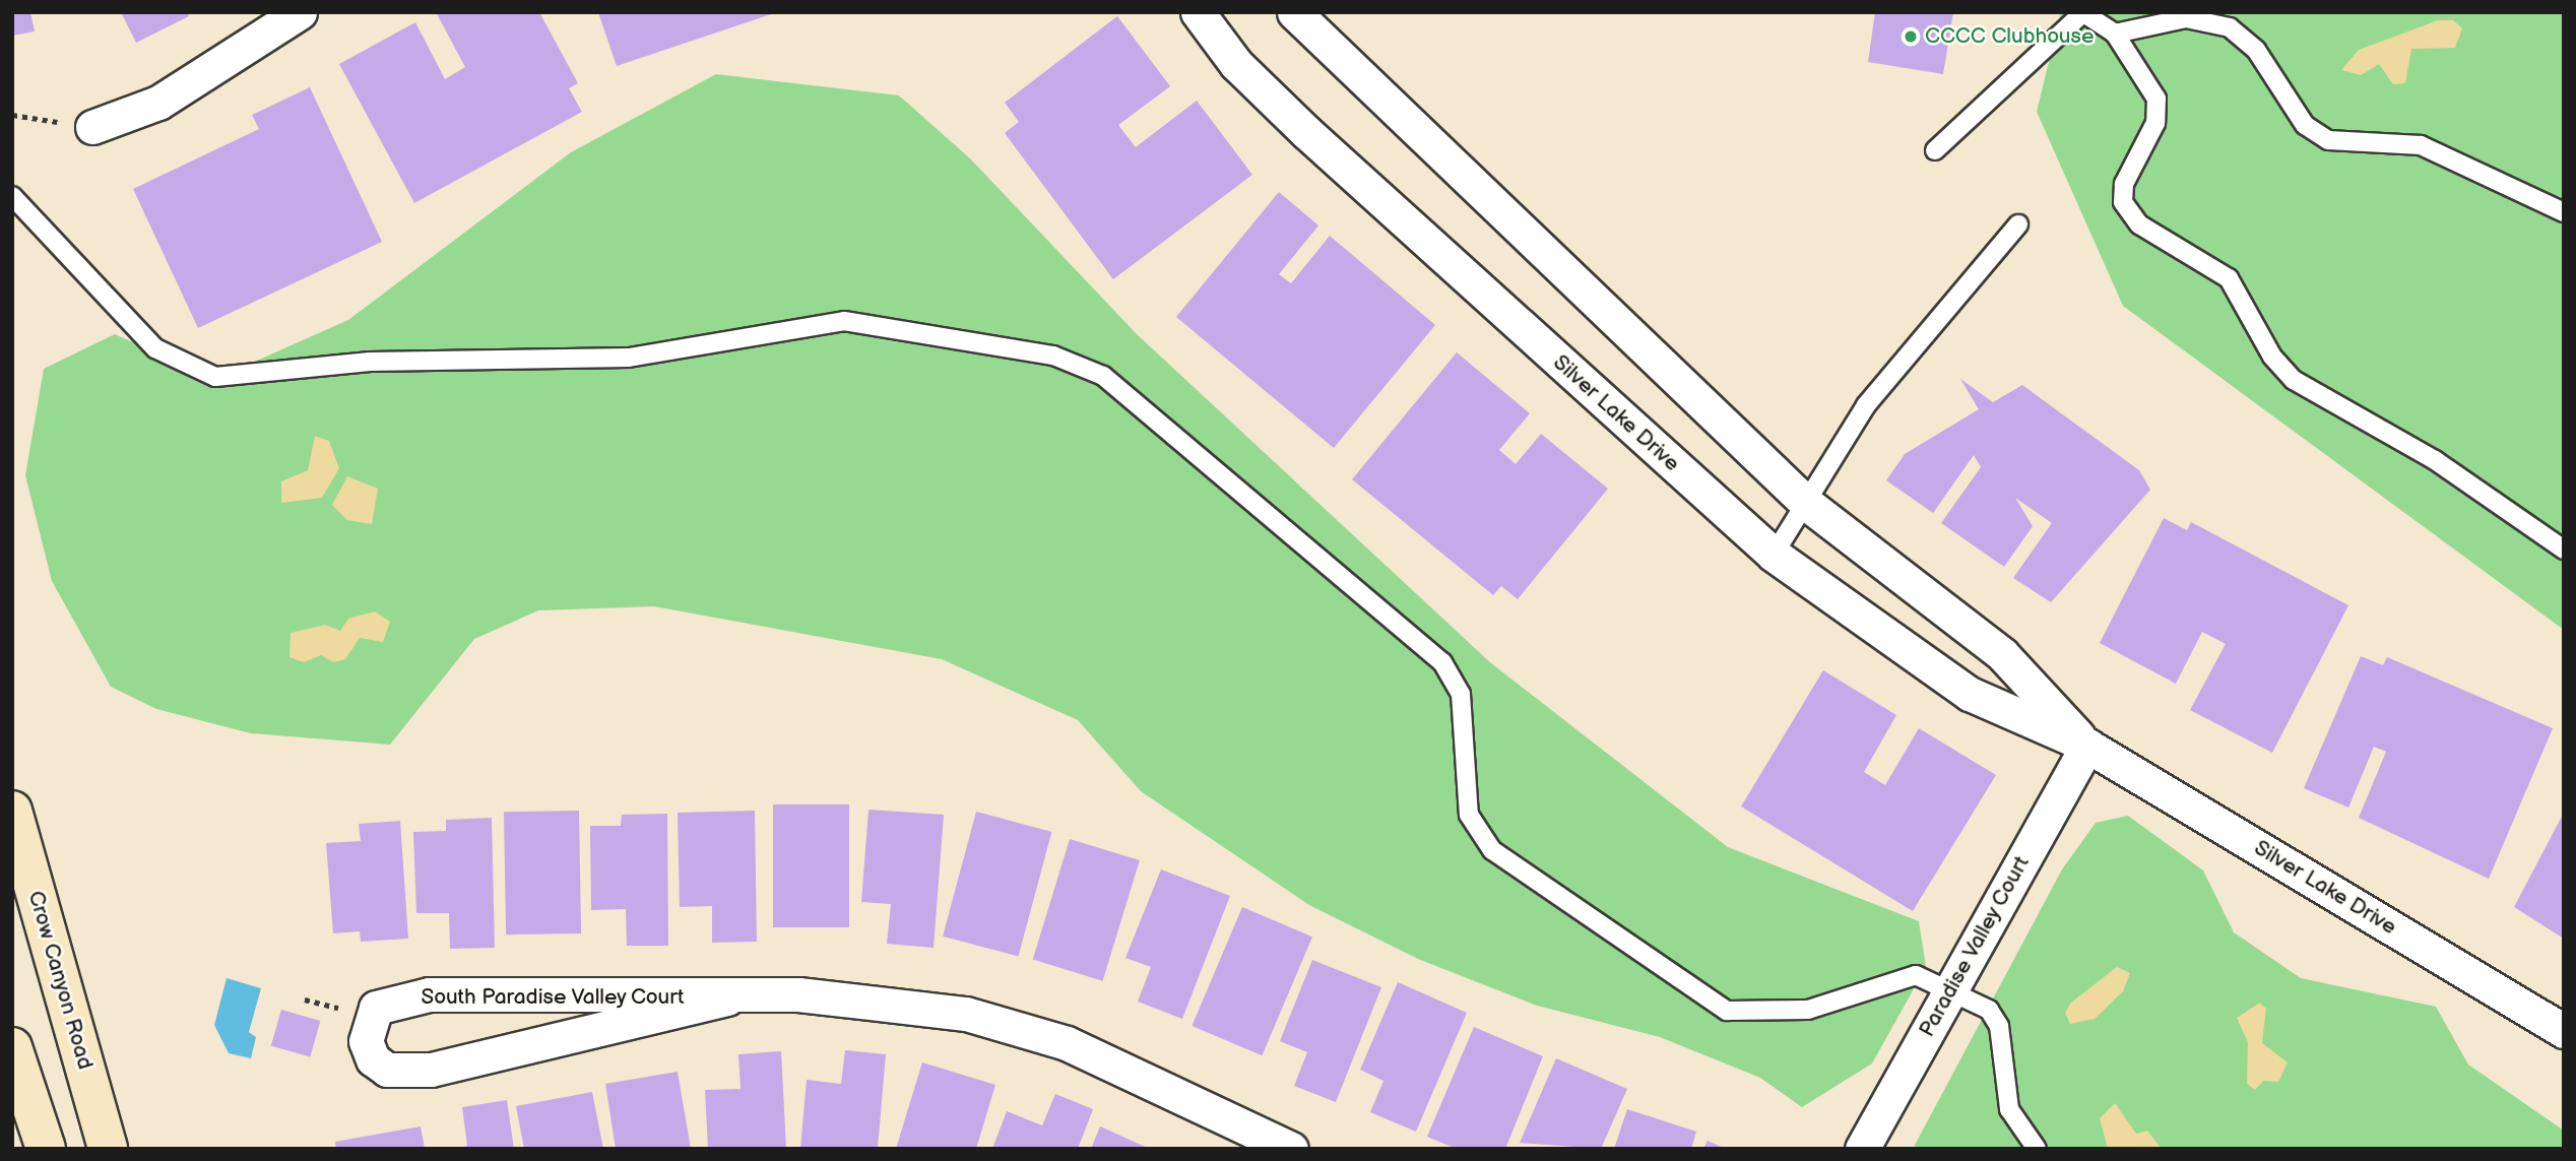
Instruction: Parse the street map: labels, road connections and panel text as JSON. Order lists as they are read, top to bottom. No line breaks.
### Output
{"streets":{"main road":["Crow Canyon Road"],"street":["Silver Lake Drive","Paradise Valley Court","South Paradise Valley Court"]},"crossings":[["Silver Lake Drive","Paradise Valley Court"]],"places":["CCCC Clubhouse"]}
